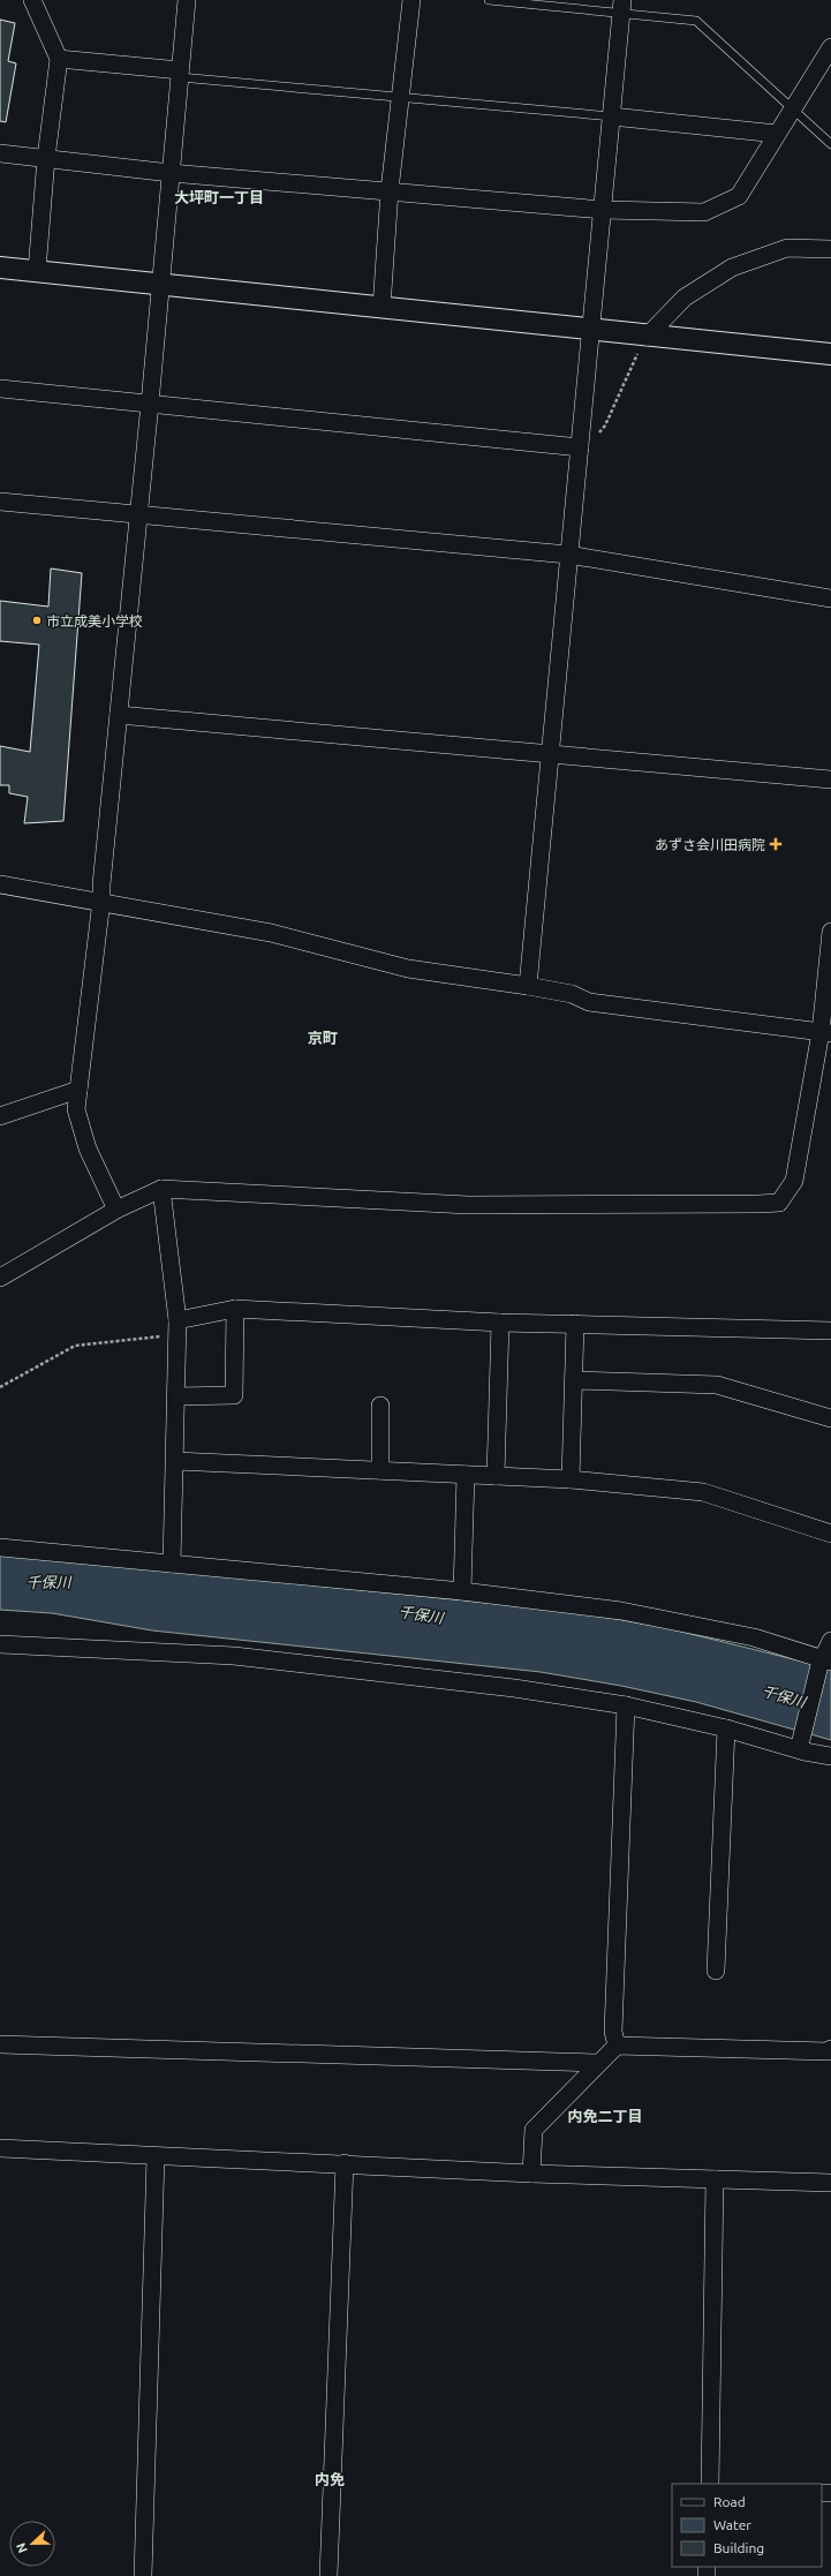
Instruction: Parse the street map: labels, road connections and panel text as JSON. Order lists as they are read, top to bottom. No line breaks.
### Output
{"districts":["大坪町一丁目","京町","内免二丁目","内免"],"water":["千保川"],"places":{"other":["市立成美小学校"],"health":["あずさ会川田病院"]},"legend":["Road","Water","Building"],"north":"left"}
